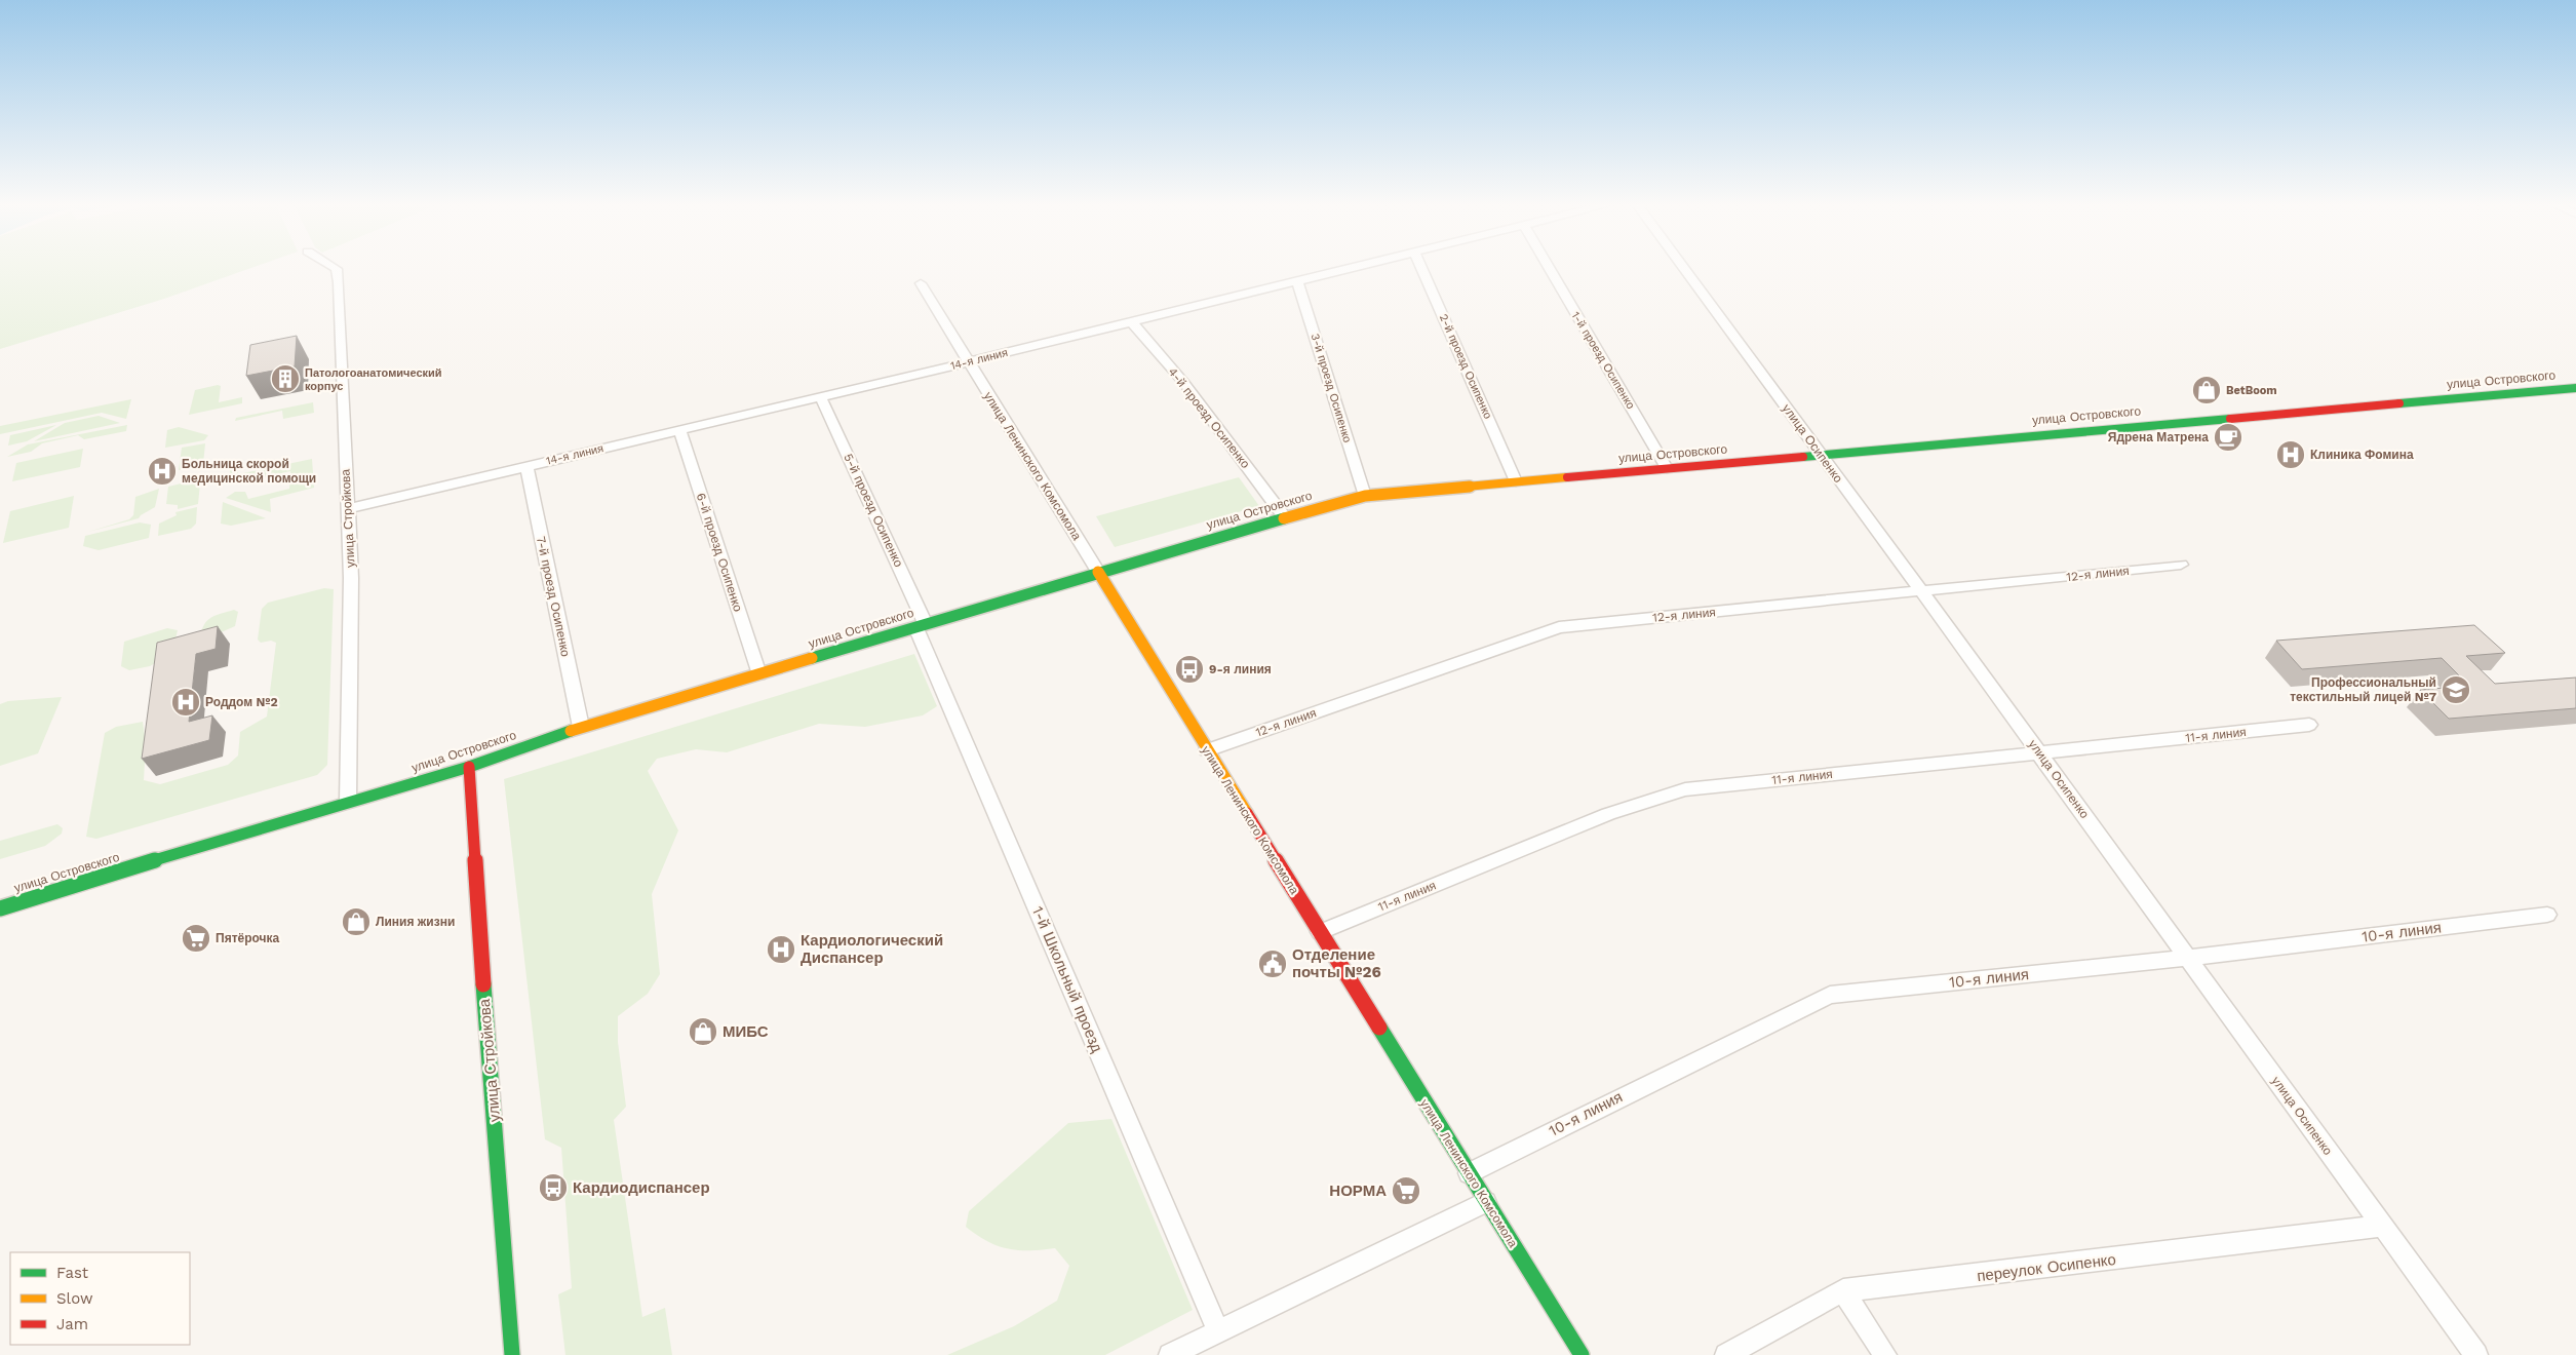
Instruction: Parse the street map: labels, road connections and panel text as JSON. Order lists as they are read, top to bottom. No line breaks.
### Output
{"streets":{"street":["14-я линия","1-й проезд Осипенко","2-й проезд Осипенко","улица Островского","3-й проезд Осипенко","4-й проезд Осипенко","улица Осипенко","улица Ленинского Комсомола","5-й проезд Осипенко","улица Стройкова","6-й проезд Осипенко","12-я линия","7-й проезд Осипенко","11-я линия","10-я линия","1-й Школьный проезд","переулок Осипенко"]},"crossings":[["14-я линия","3-й проезд Осипенко"],["14-я линия","4-й проезд Осипенко"],["14-я линия","улица Ленинского Комсомола"],["14-я линия","5-й проезд Осипенко"],["14-я линия","улица Стройкова"],["14-я линия","6-й проезд Осипенко"],["14-я линия","7-й проезд Осипенко"],["1-й проезд Осипенко","улица Островского"],["2-й проезд Осипенко","улица Островского"],["улица Островского","3-й проезд Осипенко"],["улица Островского","4-й проезд Осипенко"],["улица Островского","улица Осипенко"],["улица Островского","улица Ленинского Комсомола"],["улица Островского","5-й проезд Осипенко"],["улица Островского","улица Стройкова"],["улица Островского","6-й проезд Осипенко"],["улица Островского","7-й проезд Осипенко"],["улица Островского","1-й Школьный проезд"],["улица Осипенко","12-я линия"],["улица Осипенко","11-я линия"],["улица Осипенко","10-я линия"],["улица Осипенко","переулок Осипенко"],["улица Ленинского Комсомола","12-я линия"],["улица Ленинского Комсомола","11-я линия"],["улица Ленинского Комсомола","10-я линия"],["5-й проезд Осипенко","1-й Школьный проезд"]],"places":{"building":["Патологоанатомический корпус"],"shop":["BetBoom","Линия жизни","МИБС"],"cafe":["Ядрена Матрена"],"hospital":["Клиника Фомина","Больница скорой медицинской помощи","Роддом №2","Кардиологический Диспансер"],"bus stop":["9-я линия","Кардиодиспансер"],"school or university":["Профессиональный текстильный лицей №7"],"supermarket":["Пятёрочка","НОРМА"],"public building":["Отделение почты №26"]},"legend":["Fast","Slow","Jam"]}
